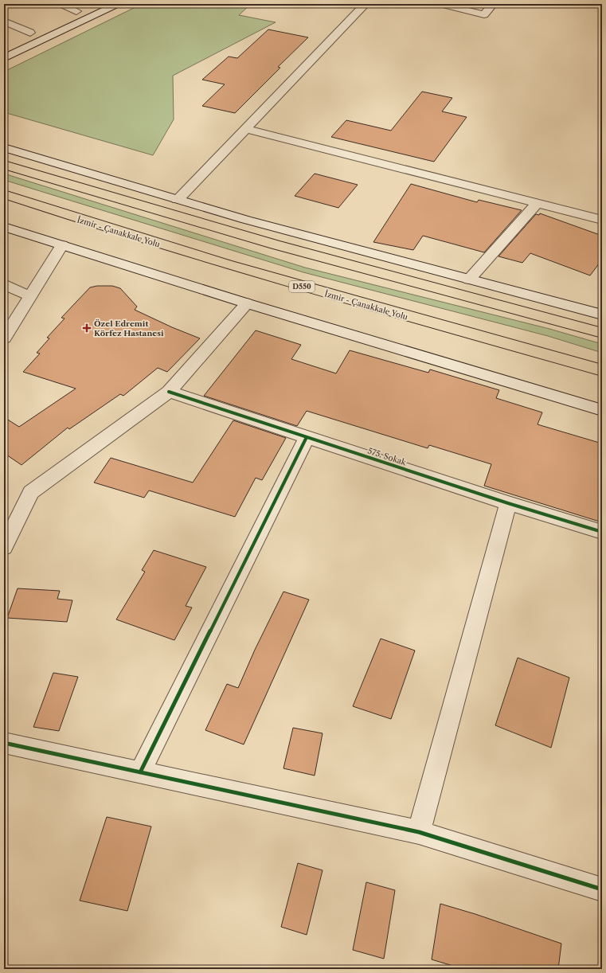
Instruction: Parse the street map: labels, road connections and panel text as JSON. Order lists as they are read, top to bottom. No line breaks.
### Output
{"streets":{"highway":["İzmir - Çanakkale Yolu","D550"],"street":["575. Sokak"]},"places":{"health":["Özel Edremit Körfez Hastanesi"]}}
